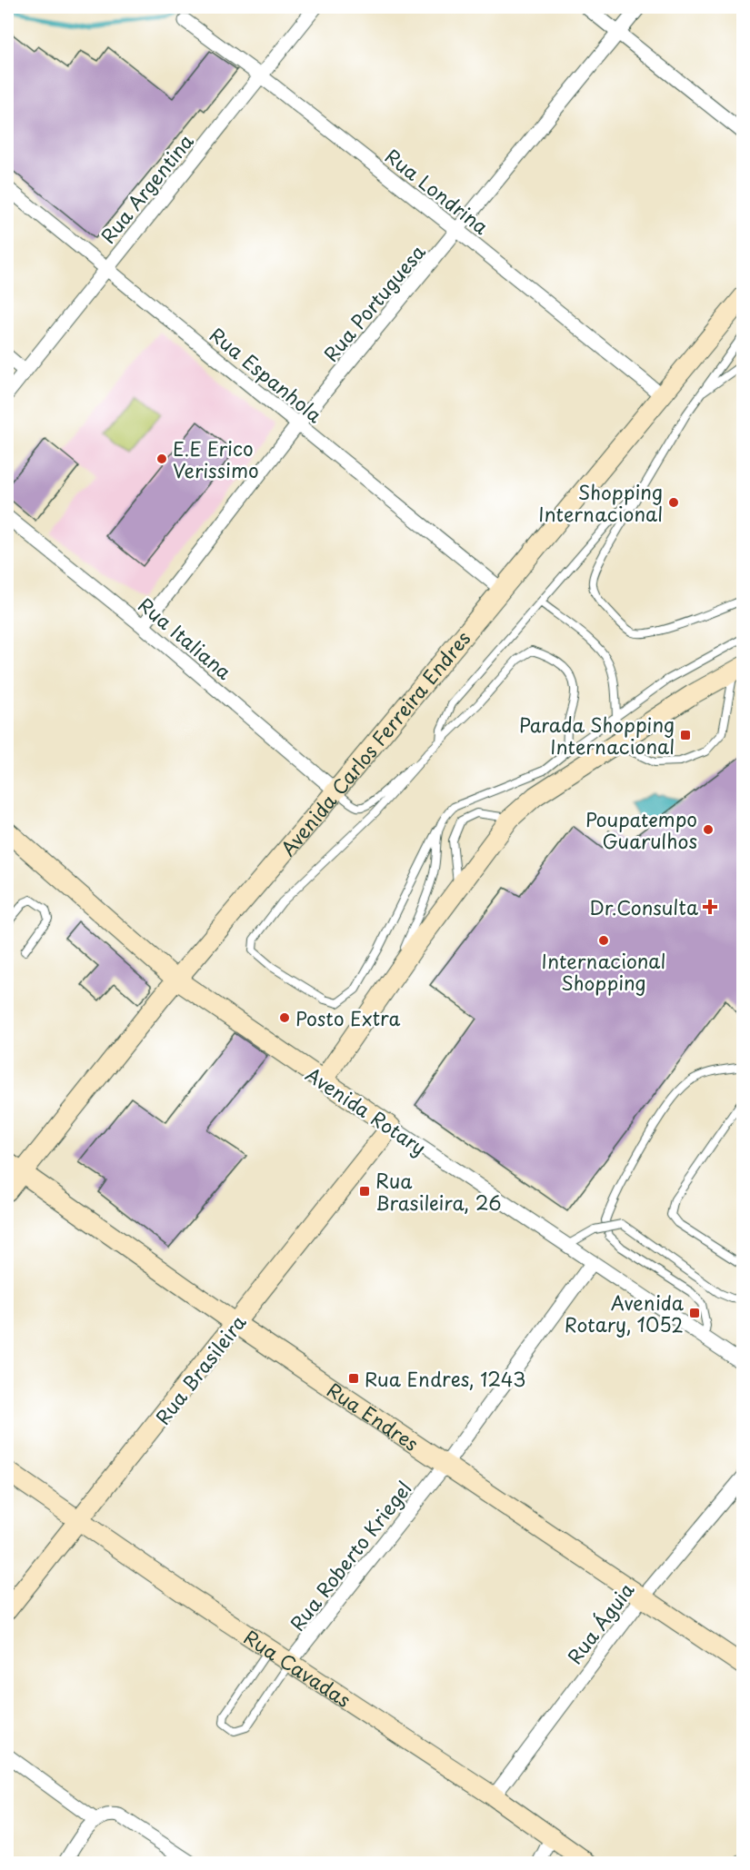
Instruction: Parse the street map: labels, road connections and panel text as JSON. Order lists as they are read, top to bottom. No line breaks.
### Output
{"streets":{"street":["Rua Argentina","Rua Londrina","Rua Portuguesa","Rua Espanhola","Rua Italiana","Avenida Carlos Ferreira Endres","Avenida Rotary","Rua Brasileira","Rua Endres","Rua Roberto Kriegel","Rua Águia","Rua Cavadas"]},"crossings":[["Rua Argentina","Rua Londrina"],["Rua Argentina","Rua Espanhola"],["Rua Londrina","Rua Portuguesa"],["Rua Londrina","Avenida Carlos Ferreira Endres"],["Rua Portuguesa","Rua Espanhola"],["Rua Portuguesa","Rua Italiana"],["Rua Espanhola","Avenida Carlos Ferreira Endres"],["Rua Italiana","Avenida Carlos Ferreira Endres"],["Avenida Carlos Ferreira Endres","Avenida Rotary"],["Avenida Carlos Ferreira Endres","Rua Endres"],["Avenida Rotary","Rua Brasileira"],["Avenida Rotary","Rua Roberto Kriegel"],["Rua Brasileira","Rua Endres"],["Rua Brasileira","Rua Cavadas"],["Rua Endres","Rua Roberto Kriegel"],["Rua Endres","Rua Águia"],["Rua Roberto Kriegel","Rua Cavadas"],["Rua Águia","Rua Cavadas"]],"places":{"other":["E.E Erico Verissimo","Shopping Internacional","Poupatempo Guarulhos","Internacional Shopping","Posto Extra"],"transit":["Parada Shopping Internacional","Rua Brasileira, 26","Avenida Rotary, 1052","Rua Endres, 1243"],"health":["Dr.Consulta"]}}
